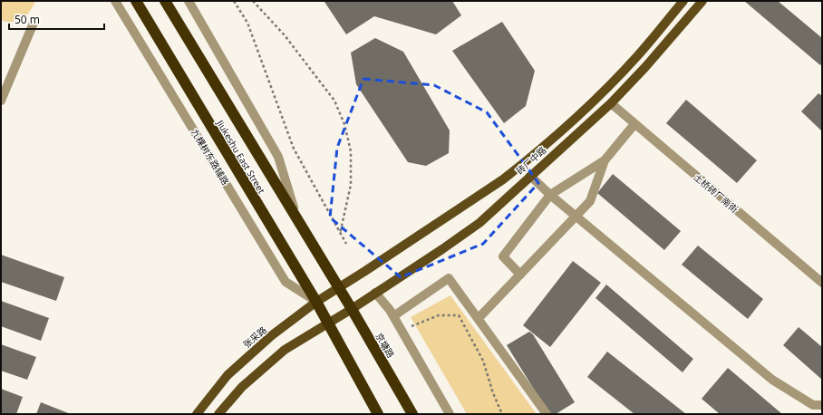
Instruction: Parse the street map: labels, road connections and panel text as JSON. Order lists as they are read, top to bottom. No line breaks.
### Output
{"streets":{"highway":["Jiukeshu East Street","京塘路"],"main road":["砖厂中路","张采路"],"street":["九棵树东路辅路","土桥砖厂南街"]},"crossings":[["九棵树东路辅路","Jiukeshu East Street"],["九棵树东路辅路","张采路"],["Jiukeshu East Street","砖厂中路"],["Jiukeshu East Street","张采路"],["Jiukeshu East Street","京塘路"],["砖厂中路","土桥砖厂南街"],["砖厂中路","张采路"],["砖厂中路","京塘路"],["张采路","京塘路"]],"scale_bar":"50 m"}
